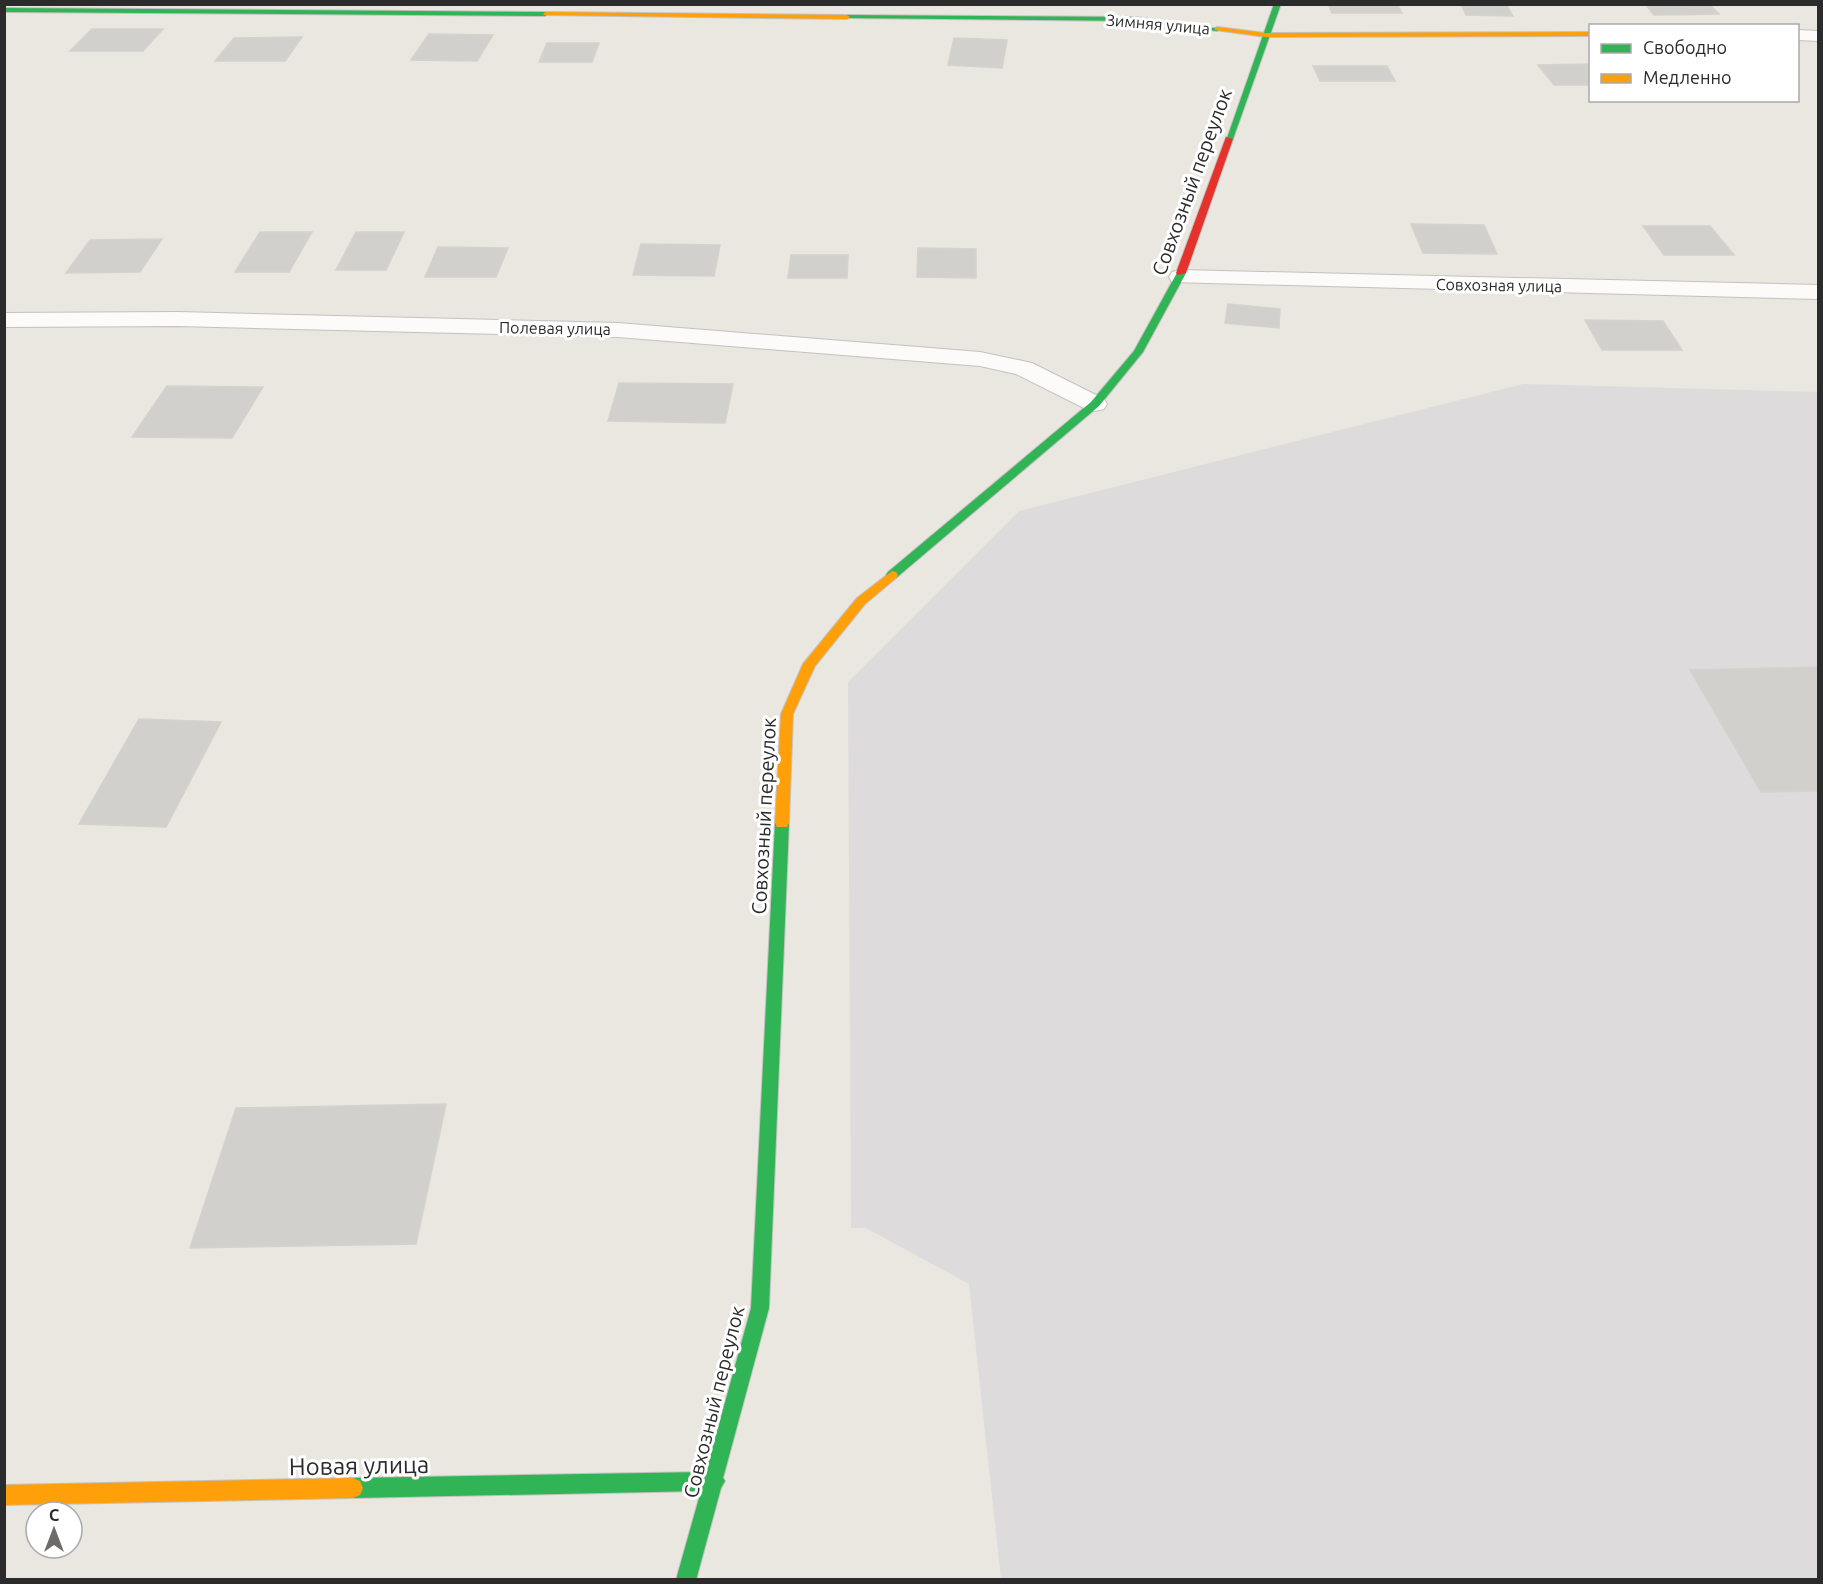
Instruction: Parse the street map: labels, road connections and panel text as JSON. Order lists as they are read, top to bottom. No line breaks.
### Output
{"streets":{"street":["Зимняя улица","Совхозный переулок","Совхозная улица","Полевая улица","Новая улица"]},"crossings":[["Зимняя улица","Совхозный переулок"],["Совхозный переулок","Совхозная улица"],["Совхозный переулок","Полевая улица"],["Совхозный переулок","Новая улица"]],"legend":["Свободно","Медленно"],"north":"top"}
